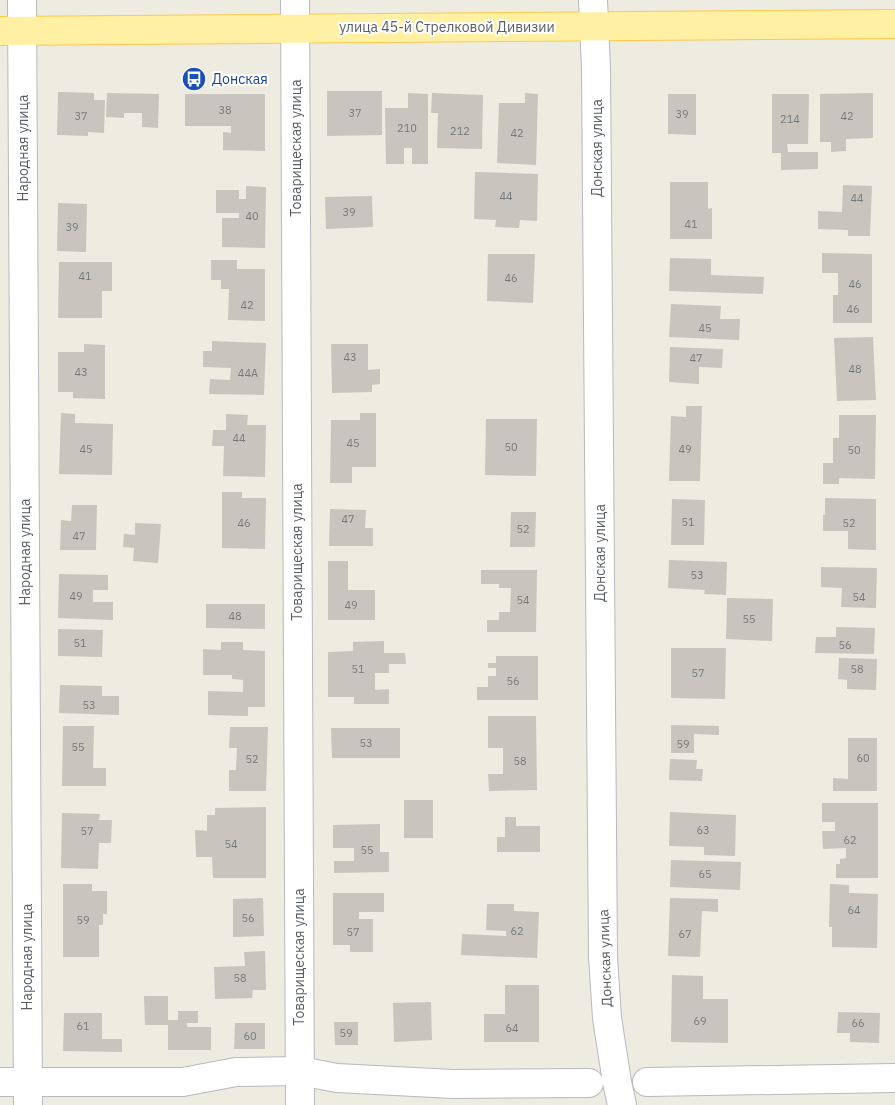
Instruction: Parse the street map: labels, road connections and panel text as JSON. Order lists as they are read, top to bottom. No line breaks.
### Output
{"streets":{"main road":["улица 45-й Стрелковой Дивизии"],"street":["Народная улица","Товарищеская улица","Донская улица"]},"crossings":[["улица 45-й Стрелковой Дивизии","Народная улица"],["улица 45-й Стрелковой Дивизии","Товарищеская улица"],["улица 45-й Стрелковой Дивизии","Донская улица"]],"places":{"bus stop":["Донская"]},"house_numbers":["38","37","39","37","42","214","210","212","42","44","44","39","40","41","39","41","46","46","42","46","45","43","47","48","43","44А","44","45","50","45","49","50","47","51","46","52","52","47","53","49","54","54","49","48","55","51","56","51","58","57","56","53","53","59","55","60","52","58","63","57","62","54","55","65","64","56","59","62","57","67","58","69","66","61","64","59","60"]}
